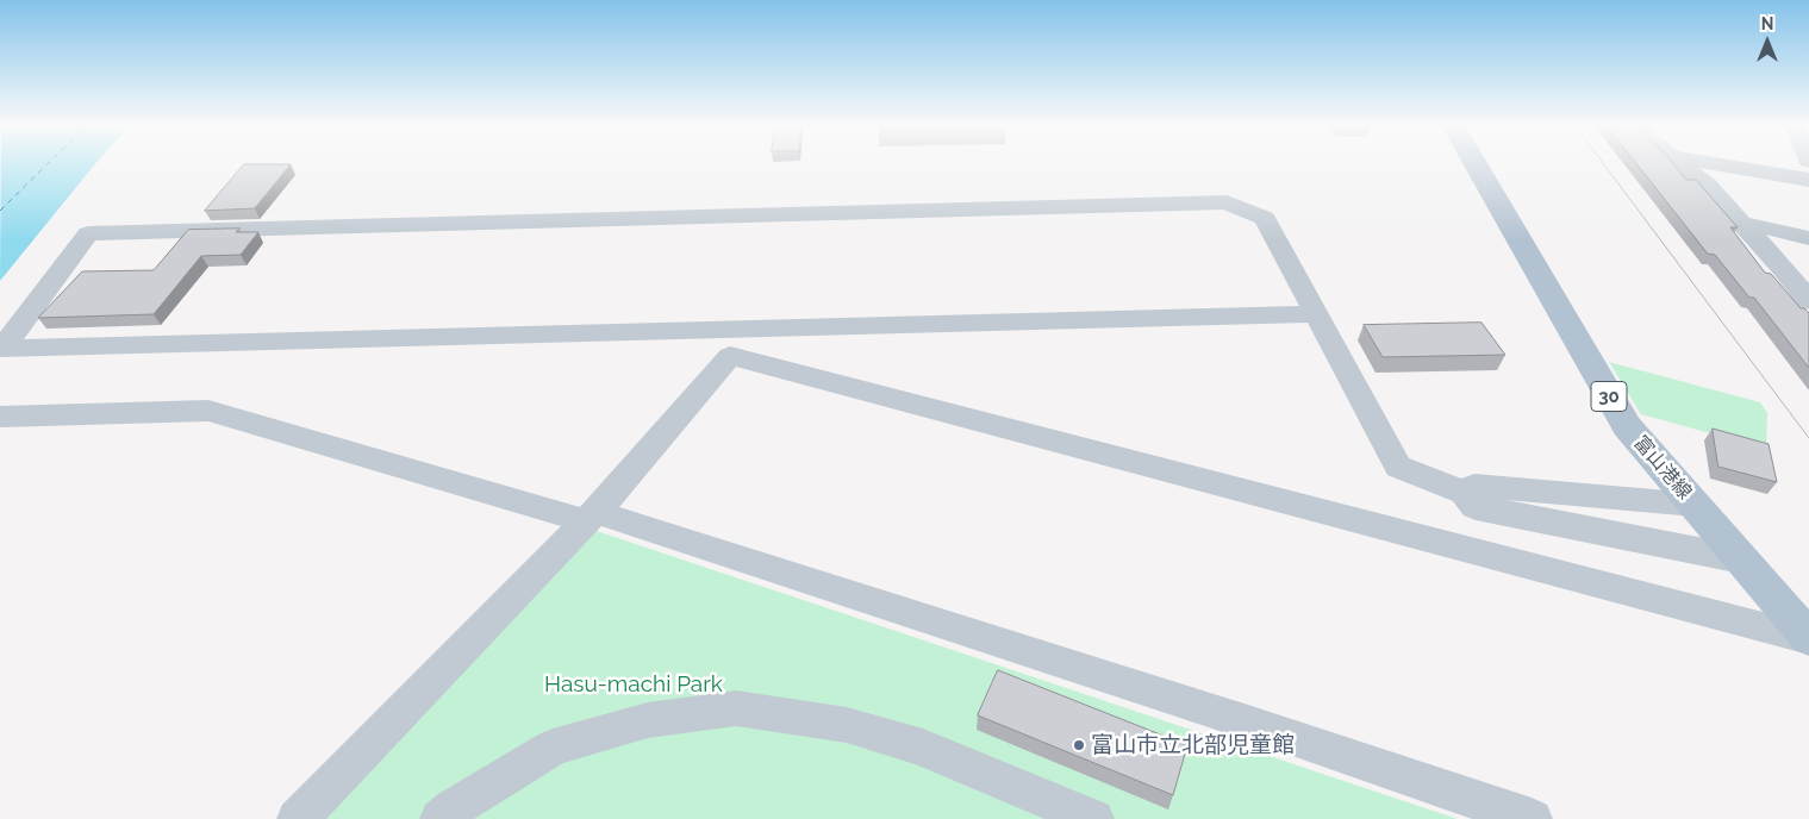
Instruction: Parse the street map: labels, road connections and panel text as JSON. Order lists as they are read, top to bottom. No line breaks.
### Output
{"streets":{"main road":["30","富山港線"]},"parks":["Hasu-machi Park"],"places":["富山市立北部児童館"],"north":"top"}
